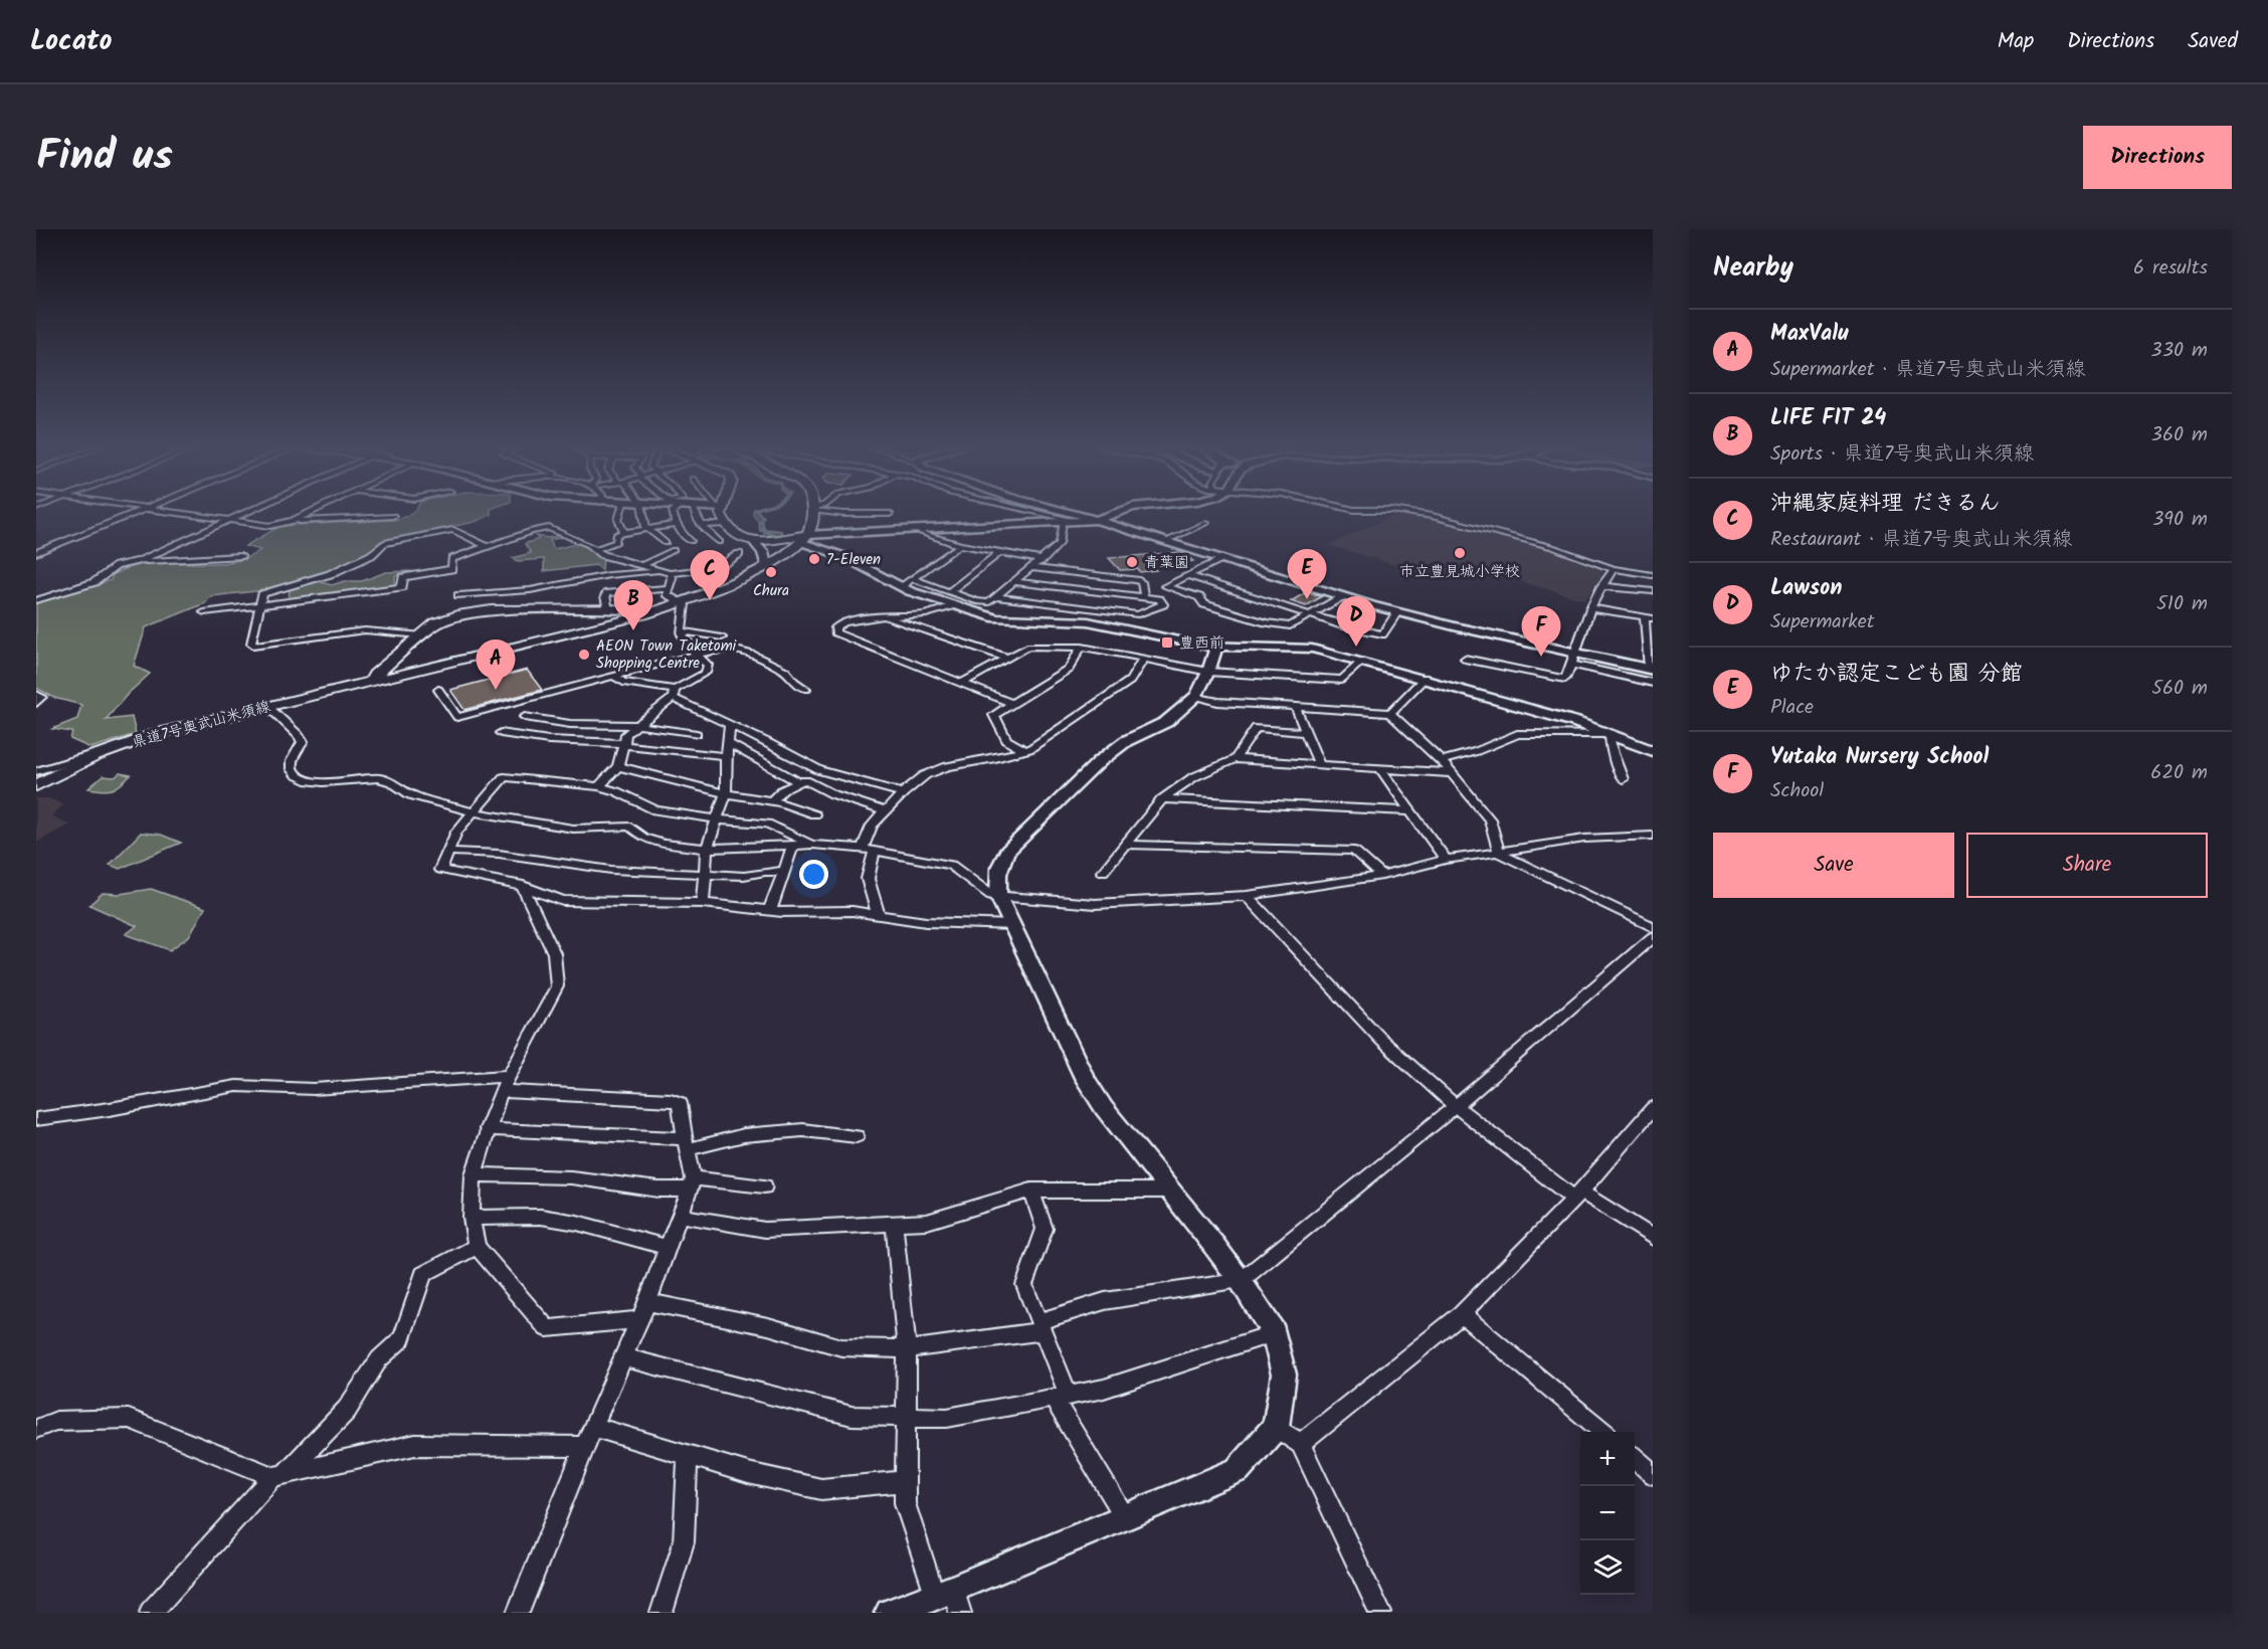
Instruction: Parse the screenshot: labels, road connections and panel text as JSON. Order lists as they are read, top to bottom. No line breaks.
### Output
{"streets":{"main road":["県道7号奥武山米須線"]},"places":{"other":["市立豊見城小学校","7-Eleven","青葉園","Chura","AEON Town Taketomi Shopping Centre"],"transit":["豊西前"]},"page":{"header":"Locato","nav":["Map","Directions","Saved"],"title":"Find us","buttons":["Directions",["Save","Share"]],"heading":["Nearby","6 results"],"list":[{"mark":"A","name":"MaxValu","note":"Supermarket · 県道7号奥武山米須線","value":"330 m"},{"mark":"B","name":"LIFE FIT 24","note":"Sports · 県道7号奥武山米須線","value":"360 m"},{"mark":"C","name":"沖縄家庭料理 だきるん","note":"Restaurant · 県道7号奥武山米須線","value":"390 m"},{"mark":"D","name":"Lawson","note":"Supermarket","value":"510 m"},{"mark":"E","name":"ゆたか認定こども園 分館","note":"Place","value":"560 m"},{"mark":"F","name":"Yutaka Nursery School","note":"School","value":"620 m"}],"pins":["E","C","B","D","F","A"],"map_buttons":["+","−"]}}
